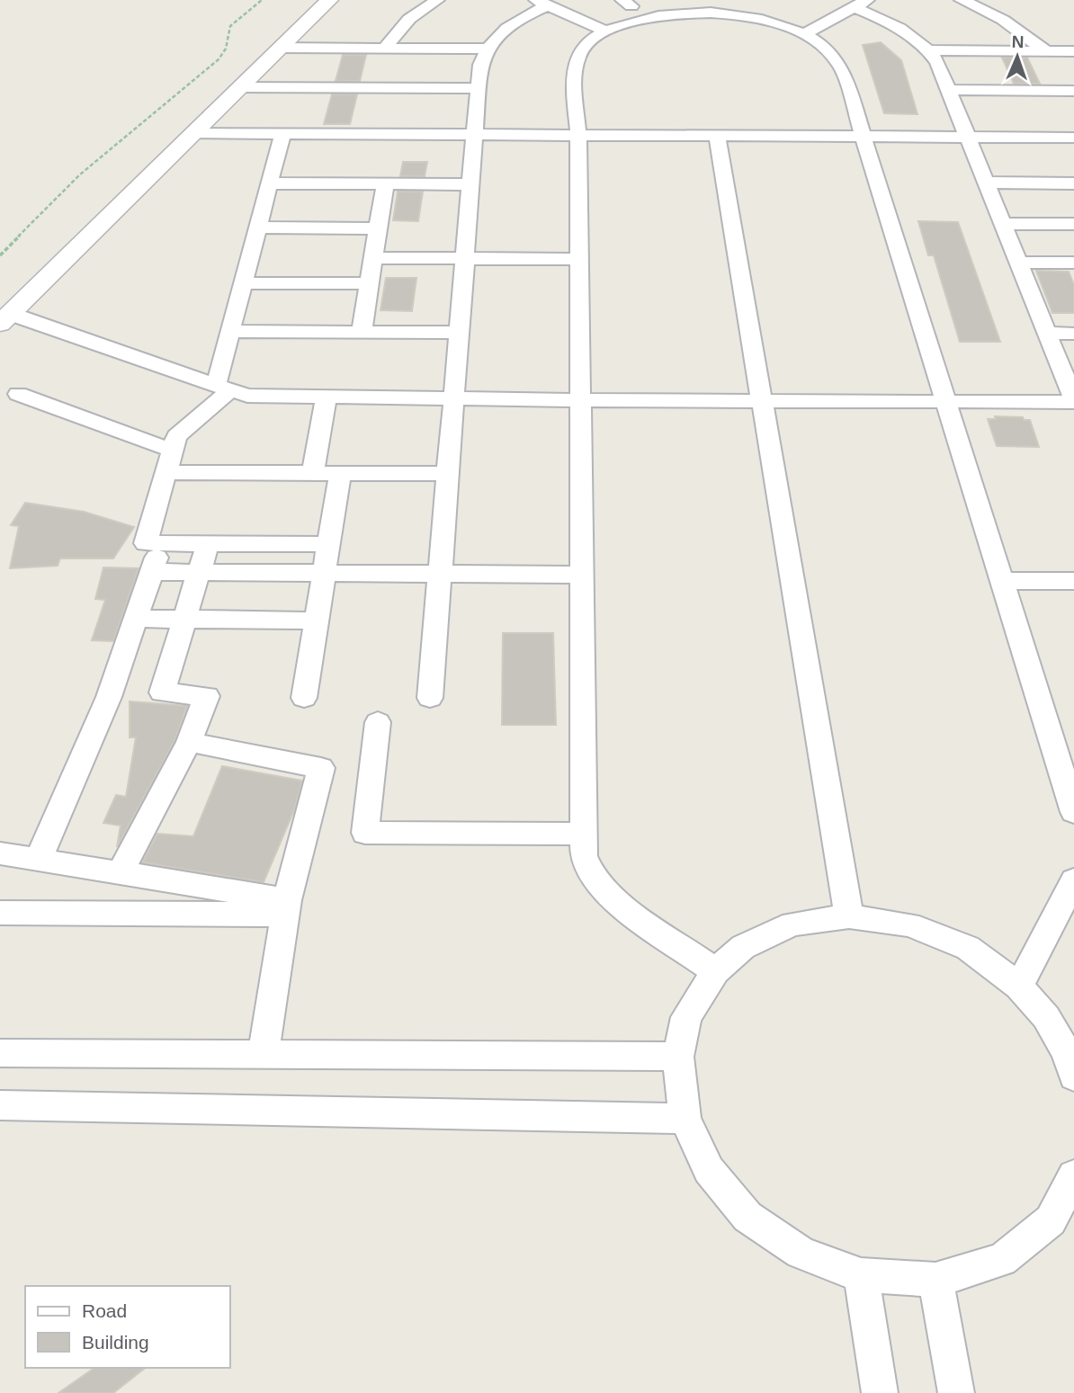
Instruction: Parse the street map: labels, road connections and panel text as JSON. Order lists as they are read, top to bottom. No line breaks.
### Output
{"legend":["Road","Building"],"north":"top"}
